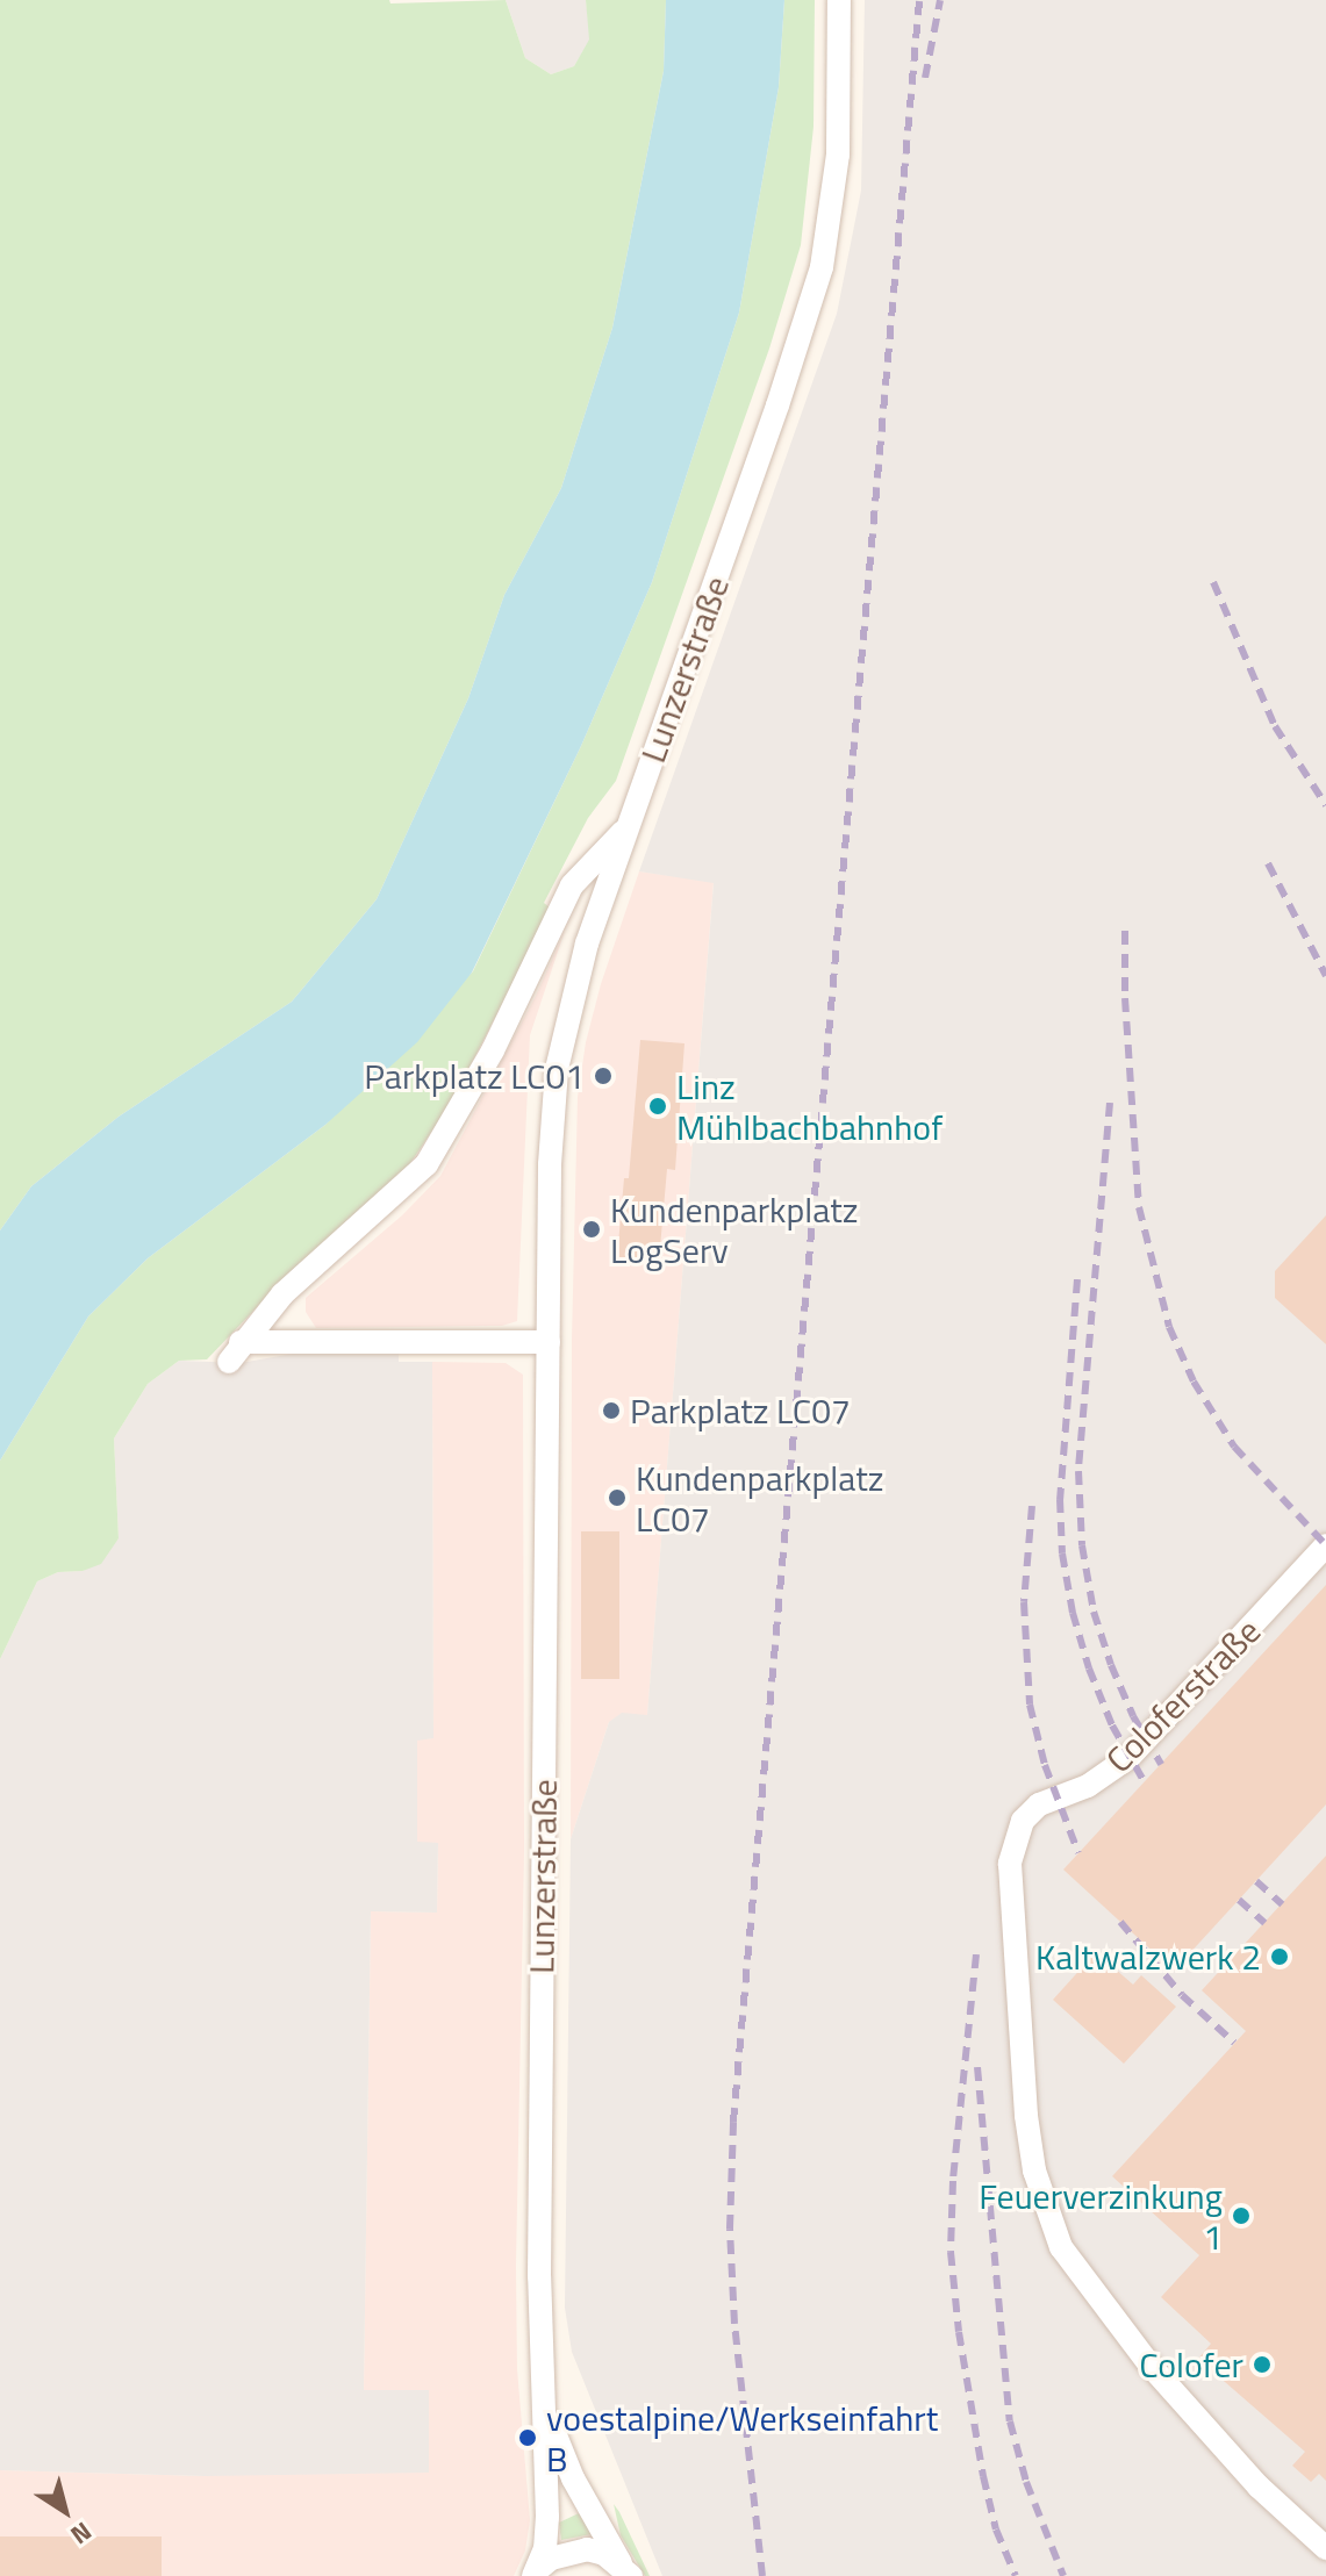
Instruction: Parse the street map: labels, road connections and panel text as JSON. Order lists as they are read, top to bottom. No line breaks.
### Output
{"streets":{"street":["Lunzerstraße","Coloferstraße"]},"places":["Parkplatz LC01","Linz Mühlbachbahnhof","Kundenparkplatz LogServ","Parkplatz LC07","Kundenparkplatz LC07","Kaltwalzwerk 2","Feuerverzinkung 1","Colofer","voestalpine/Werkseinfahrt B"],"north":"bottom right"}
